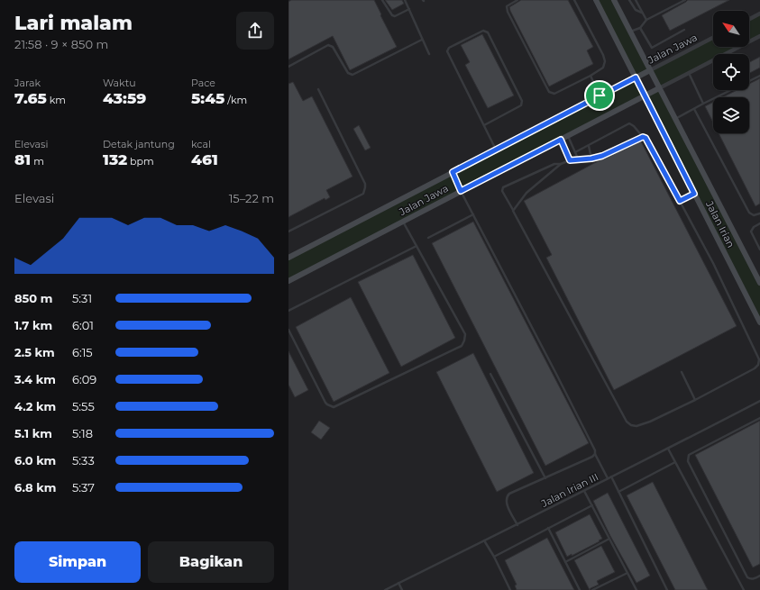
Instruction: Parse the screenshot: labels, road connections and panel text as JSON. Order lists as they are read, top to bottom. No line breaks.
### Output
{"streets":{"street":["Jalan Jawa","Jalan Irian"],"lane":["Jalan Irian III"]},"crossings":[["Jalan Jawa","Jalan Irian"]],"north":"top left","page":{"heading":["Lari malam","21:58 · 9 × 850 m"],"stats":[["Jarak","7.65 km"],["Waktu","43:59"],["Pace","5:45 /km"],["Elevasi","81 m"],["Detak jantung","132 bpm"],["kcal","461"]],"chart":["Elevasi","15–22 m"],"list":[{"name":"850 m","note":"5:31"},{"name":"1.7 km","note":"6:01"},{"name":"2.5 km","note":"6:15"},{"name":"3.4 km","note":"6:09"},{"name":"4.2 km","note":"5:55"},{"name":"5.1 km","note":"5:18"},{"name":"6.0 km","note":"5:33"},{"name":"6.8 km","note":"5:37"}],"buttons":["Simpan","Bagikan"]}}
